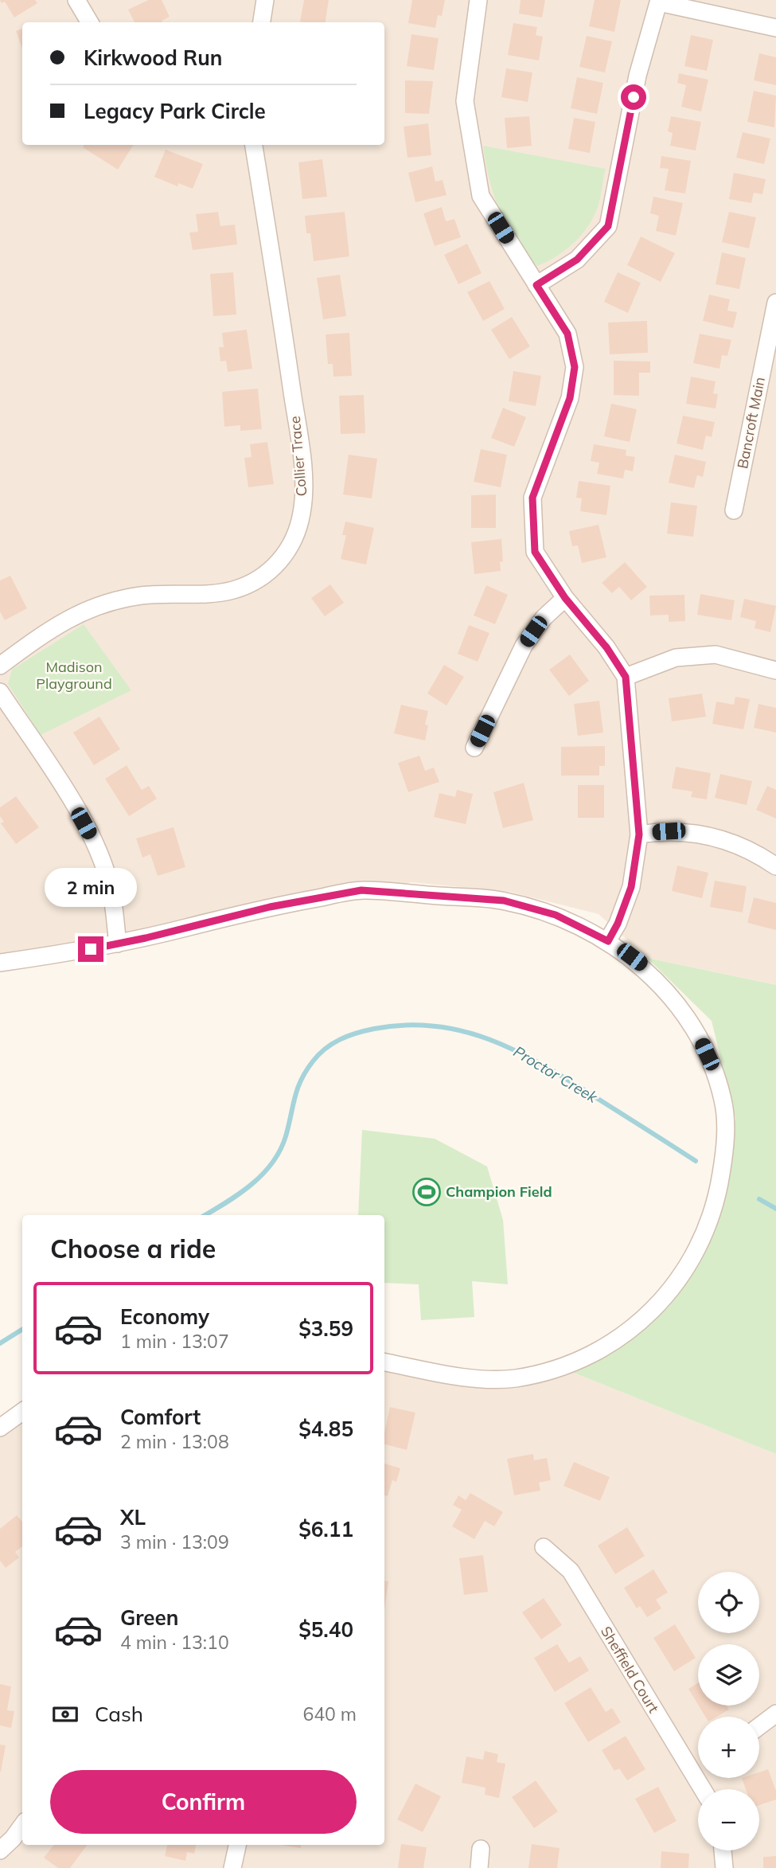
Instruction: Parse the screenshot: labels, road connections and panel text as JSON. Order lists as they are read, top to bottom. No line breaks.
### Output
{"streets":{"street":["Bancroft Main","Collier Trace","Sheffield Court"]},"water":["Proctor Creek"],"parks":["Madison Playground"],"places":{"sports":["Champion Field"]},"page":{"banner":["Kirkwood Run","Legacy Park Circle"],"bubble":"2 min","heading":"Choose a ride","list":[{"name":"Economy","note":"1 min · 13:07","value":"$3.59"},{"name":"Comfort","note":"2 min · 13:08","value":"$4.85"},{"name":"XL","note":"3 min · 13:09","value":"$6.11"},{"name":"Green","note":"4 min · 13:10","value":"$5.40"}],"map_buttons":["+","−"],"pay":["Cash","640 m"],"buttons":"Confirm"}}
